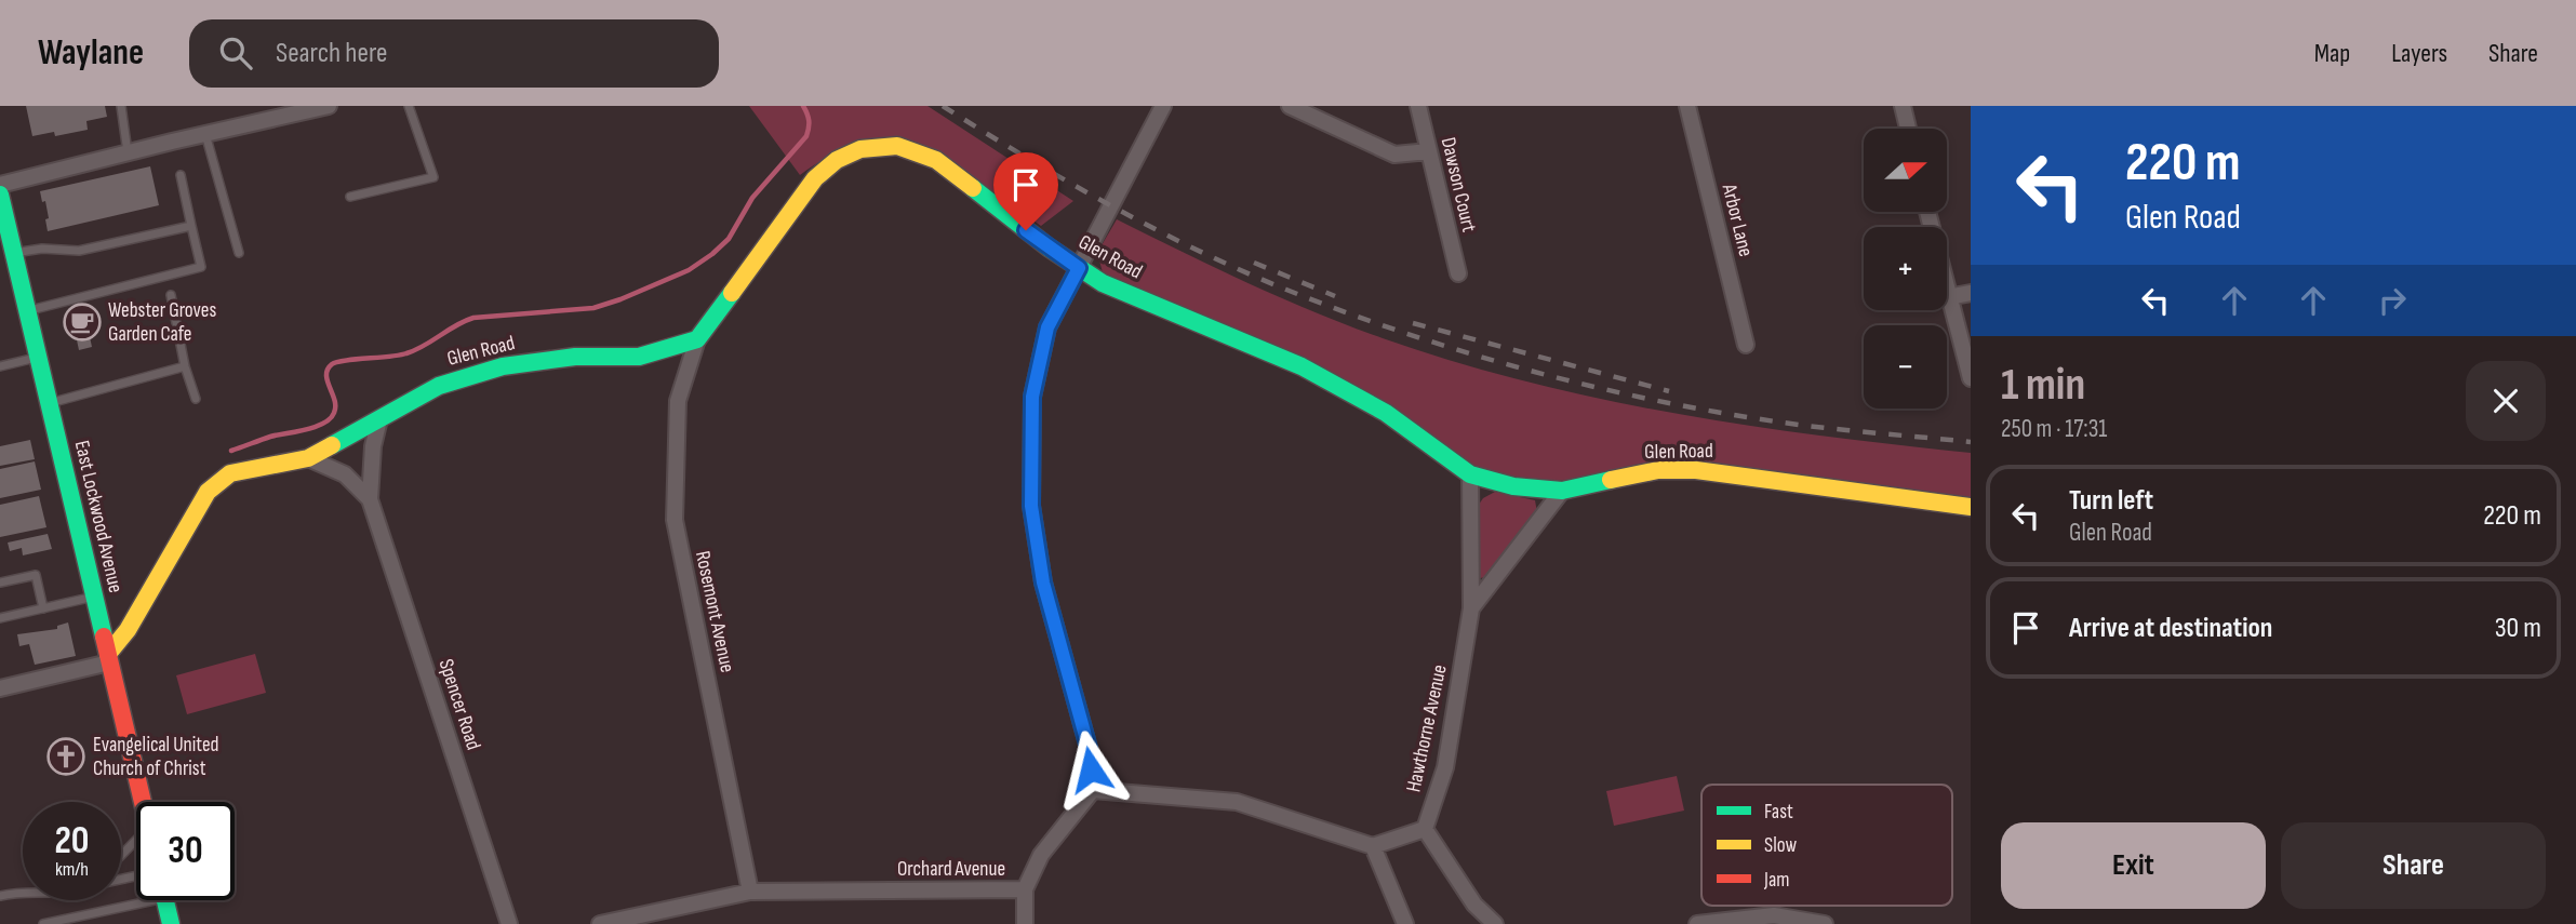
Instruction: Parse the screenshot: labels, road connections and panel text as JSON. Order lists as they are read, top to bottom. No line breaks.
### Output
{"streets":{"street":["Dawson Court","Arbor Lane","Glen Road","East Lockwood Avenue","Rosemont Avenue","Spencer Road","Hawthorne Avenue","Orchard Avenue"]},"crossings":[["Glen Road","East Lockwood Avenue"],["Glen Road","Rosemont Avenue"],["Glen Road","Spencer Road"],["Glen Road","Hawthorne Avenue"],["Rosemont Avenue","Orchard Avenue"]],"places":{"cafe":["Webster Groves Garden Cafe"],"church":["Evangelical United Church of Christ"]},"legend":["Fast","Slow","Jam"],"north":"right","page":{"header":"Waylane","search":"Search here","nav":["Map","Layers","Share"],"turn":["220 m","Glen Road"],"map_buttons":["+","−"],"heading":["1 min","250 m · 17:31"],"list":[{"name":"Turn left","note":"Glen Road","value":"220 m"},{"name":"Arrive at destination","value":"30 m"}],"speed":"20 km/h","limit":"30","buttons":["Exit","Share"]}}
